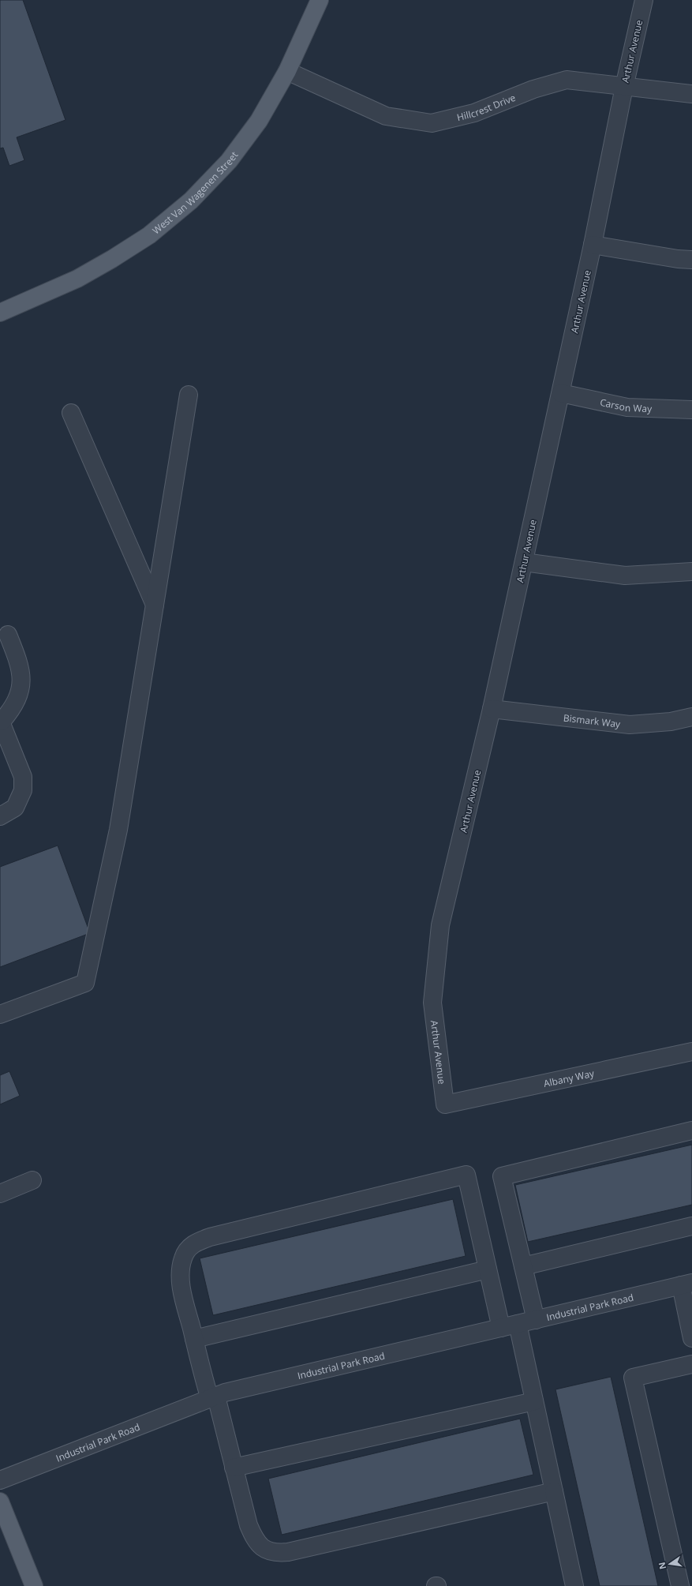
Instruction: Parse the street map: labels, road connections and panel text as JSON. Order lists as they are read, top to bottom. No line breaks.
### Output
{"streets":{"main road":["West Van Wagenen Street"],"street":["Arthur Avenue","Hillcrest Drive","Carson Way","Bismark Way","Albany Way","Industrial Park Road"]},"crossings":[["Arthur Avenue","Hillcrest Drive"],["Arthur Avenue","Carson Way"],["Arthur Avenue","Bismark Way"],["Arthur Avenue","Albany Way"],["Hillcrest Drive","West Van Wagenen Street"]],"north":"left"}
